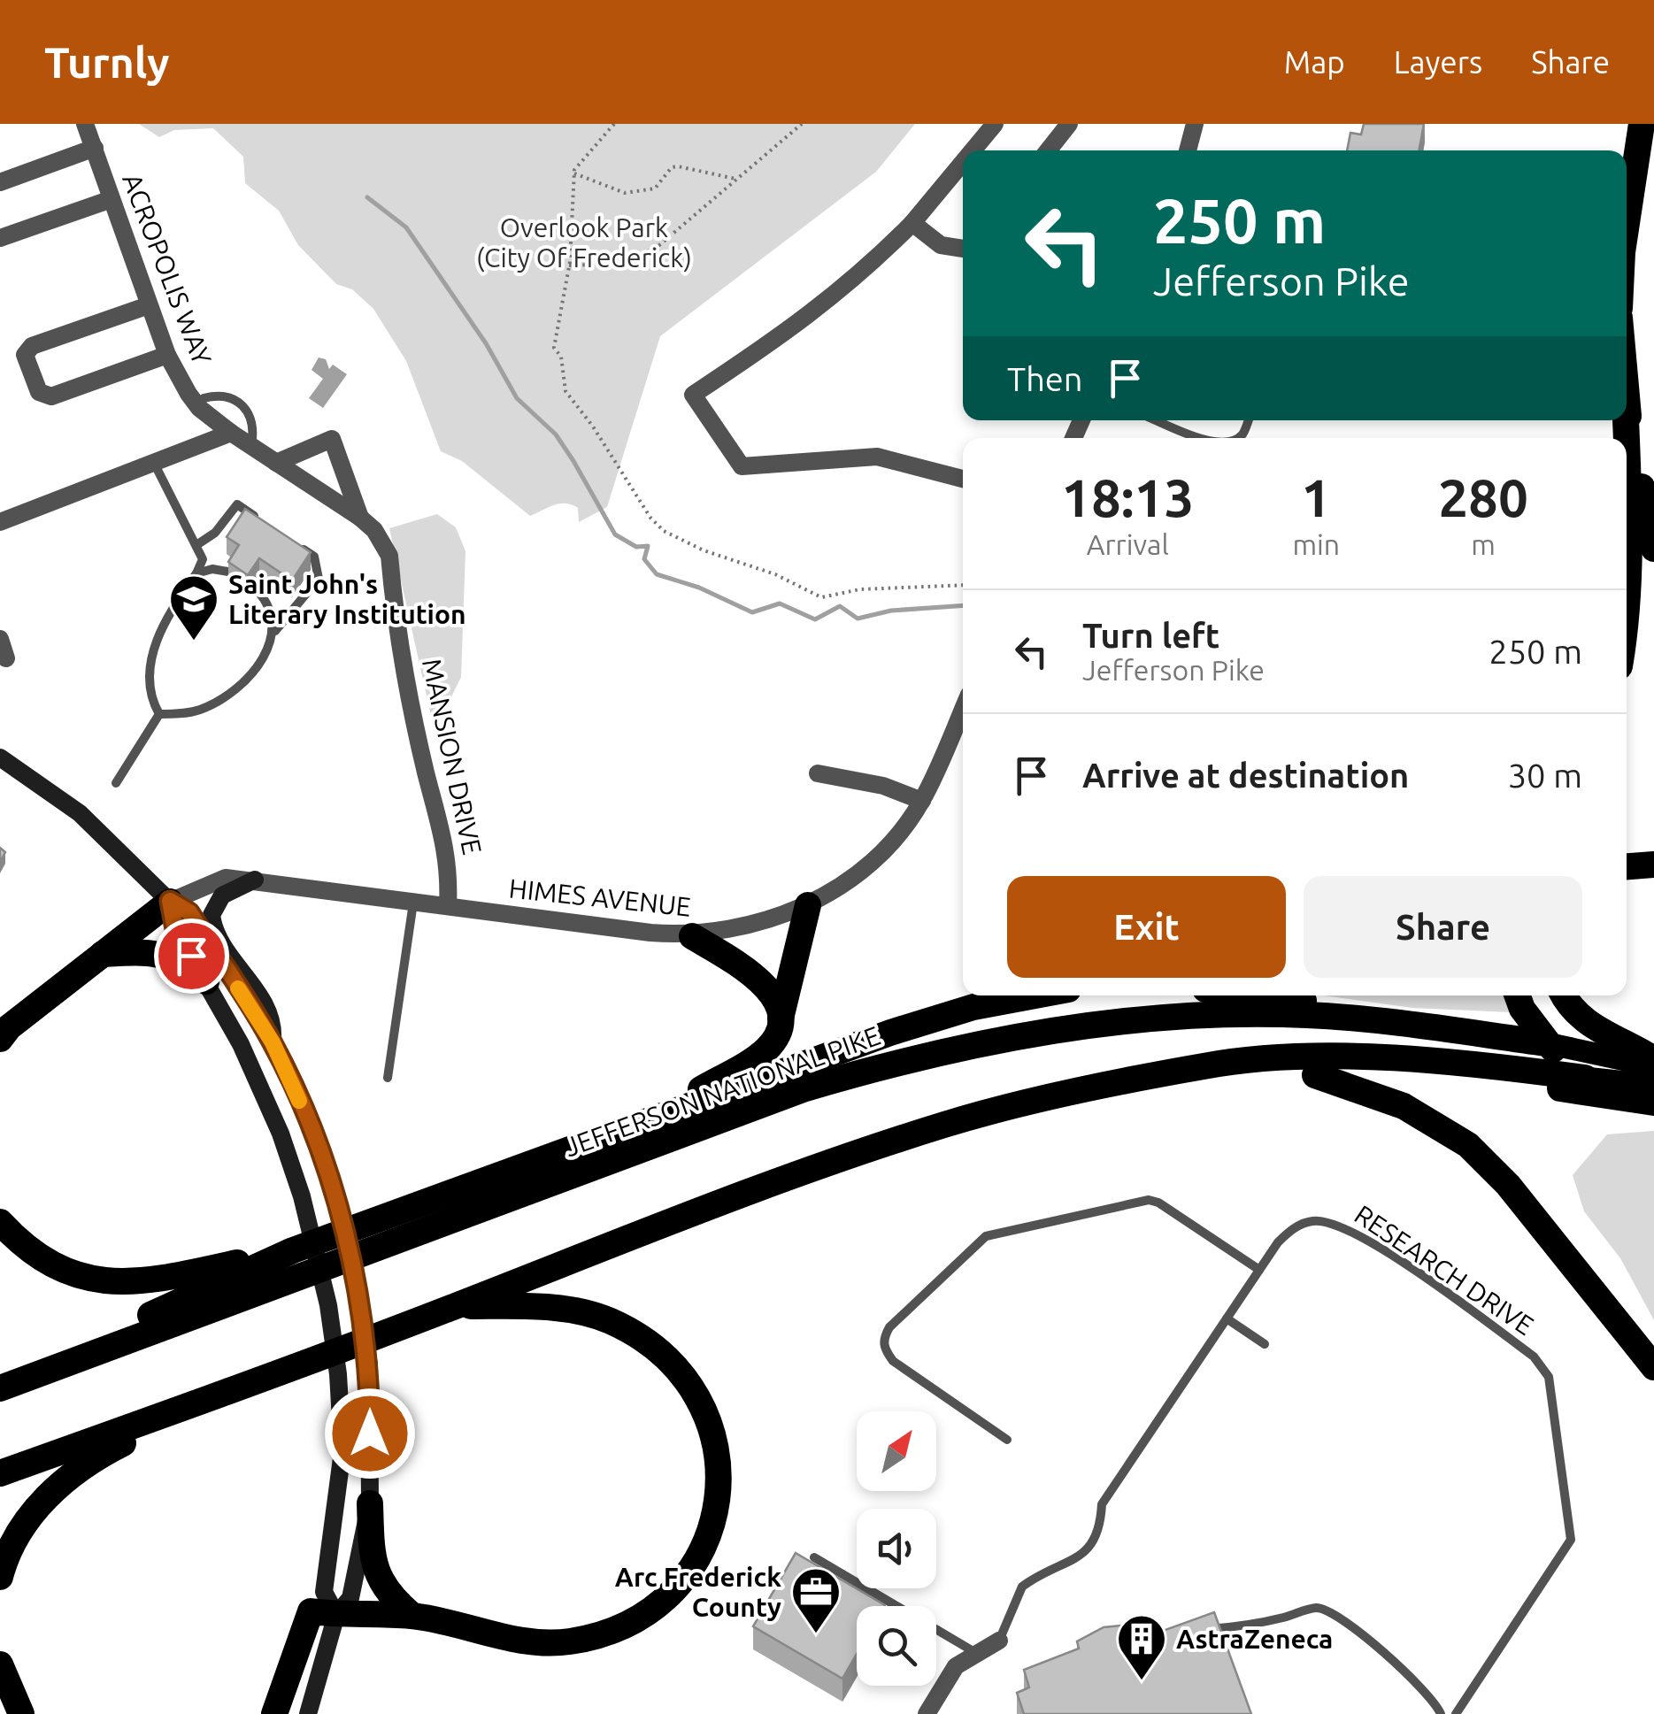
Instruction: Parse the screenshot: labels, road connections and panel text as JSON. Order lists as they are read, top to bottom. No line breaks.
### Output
{"streets":{"highway":["JEFFERSON NATIONAL PIKE"],"street":["ACROPOLIS WAY","MANSION DRIVE","HIMES AVENUE"],"lane":["RESEARCH DRIVE"]},"crossings":[["ACROPOLIS WAY","MANSION DRIVE"],["MANSION DRIVE","HIMES AVENUE"]],"parks":["Overlook Park (City Of Frederick)"],"places":{"school or university":["Saint John's Literary Institution"],"office":["Arc Frederick County"],"building":["AstraZeneca"]},"north":"top right","page":{"header":"Turnly","nav":["Map","Layers","Share"],"turn":["250 m","Jefferson Pike"],"then":"Then","eta":["18:13","Arrival","1","min","280","m"],"list":[{"name":"Turn left","note":"Jefferson Pike","value":"250 m"},{"name":"Arrive at destination","value":"30 m"}],"buttons":["Exit","Share"]}}
